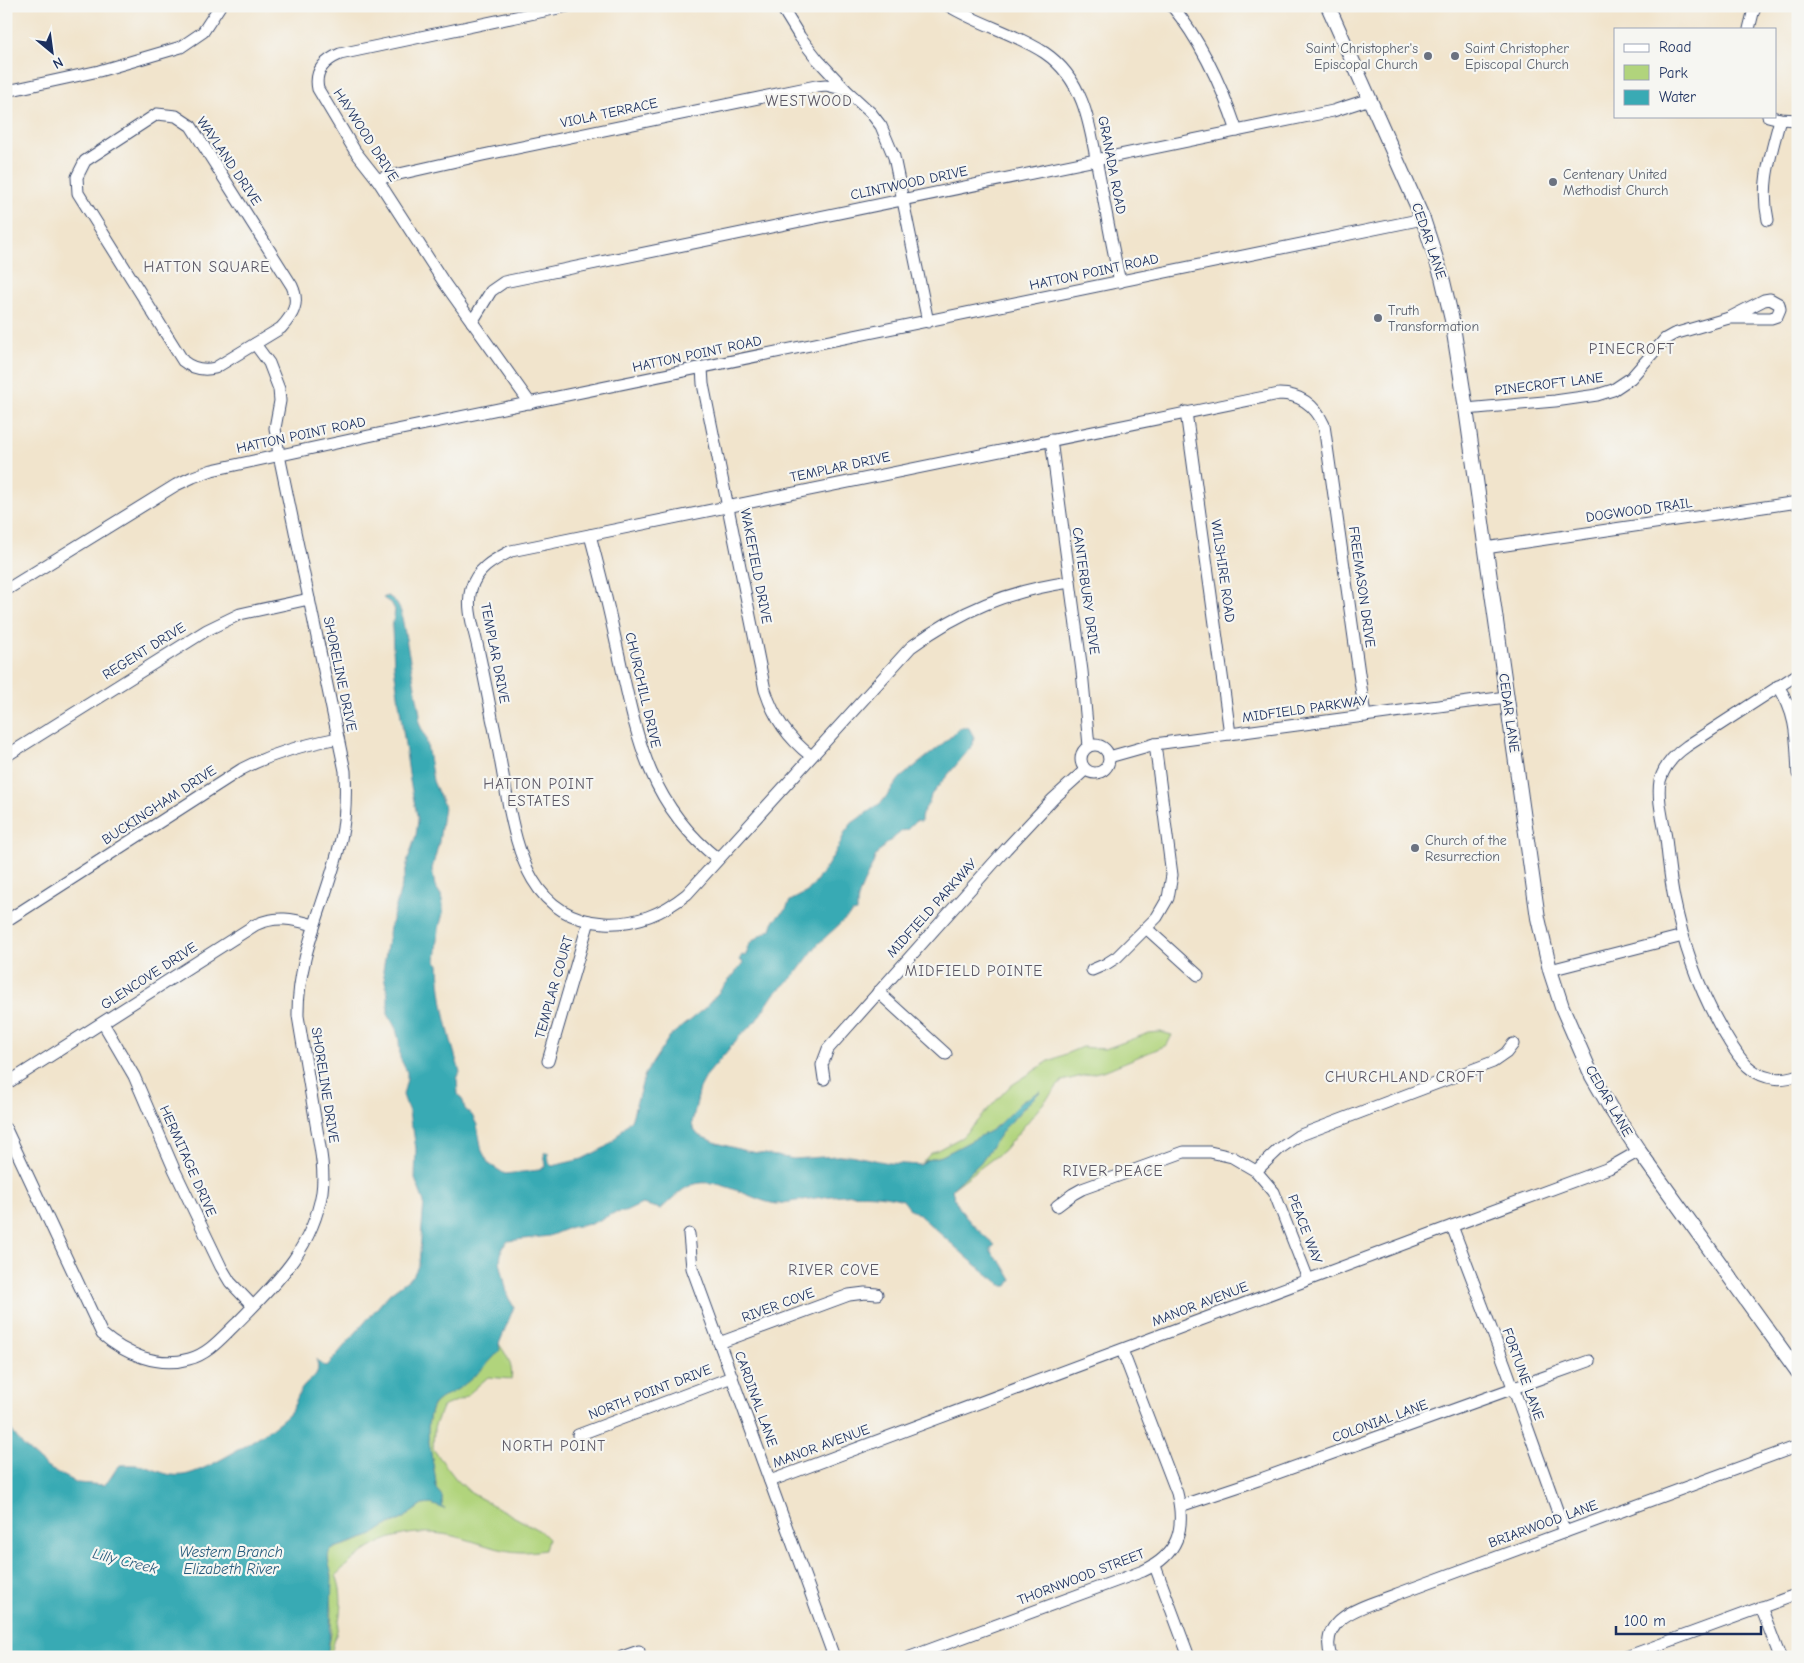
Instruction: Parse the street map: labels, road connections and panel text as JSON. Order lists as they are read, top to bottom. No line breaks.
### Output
{"streets":{"main road":["CEDAR LANE"],"street":["VIOLA TERRACE","HAYWOOD DRIVE","WAYLAND DRIVE","GRANADA ROAD","CLINTWOOD DRIVE","HATTON POINT ROAD","PINECROFT LANE","TEMPLAR DRIVE","DOGWOOD TRAIL","WAKEFIELD DRIVE","WILSHIRE ROAD","FREEMASON DRIVE","CANTERBURY DRIVE","REGENT DRIVE","SHORELINE DRIVE","CHURCHILL DRIVE","MIDFIELD PARKWAY","BUCKINGHAM DRIVE","GLENCOVE DRIVE","TEMPLAR COURT","HERMITAGE DRIVE","PEACE WAY","MANOR AVENUE","RIVER COVE","FORTUNE LANE","NORTH POINT DRIVE","CARDINAL LANE","COLONIAL LANE","BRIARWOOD LANE","THORNWOOD STREET"]},"crossings":[["VIOLA TERRACE","HAYWOOD DRIVE"],["HAYWOOD DRIVE","CLINTWOOD DRIVE"],["HAYWOOD DRIVE","HATTON POINT ROAD"],["GRANADA ROAD","CLINTWOOD DRIVE"],["GRANADA ROAD","HATTON POINT ROAD"],["CLINTWOOD DRIVE","CEDAR LANE"],["CEDAR LANE","HATTON POINT ROAD"],["CEDAR LANE","PINECROFT LANE"],["CEDAR LANE","DOGWOOD TRAIL"],["CEDAR LANE","MIDFIELD PARKWAY"],["CEDAR LANE","MANOR AVENUE"],["HATTON POINT ROAD","WAKEFIELD DRIVE"],["HATTON POINT ROAD","SHORELINE DRIVE"],["TEMPLAR DRIVE","WAKEFIELD DRIVE"],["TEMPLAR DRIVE","WILSHIRE ROAD"],["TEMPLAR DRIVE","FREEMASON DRIVE"],["TEMPLAR DRIVE","CANTERBURY DRIVE"],["TEMPLAR DRIVE","CHURCHILL DRIVE"],["TEMPLAR DRIVE","TEMPLAR COURT"],["WILSHIRE ROAD","MIDFIELD PARKWAY"],["FREEMASON DRIVE","MIDFIELD PARKWAY"],["CANTERBURY DRIVE","MIDFIELD PARKWAY"],["REGENT DRIVE","SHORELINE DRIVE"],["SHORELINE DRIVE","BUCKINGHAM DRIVE"],["SHORELINE DRIVE","GLENCOVE DRIVE"],["SHORELINE DRIVE","HERMITAGE DRIVE"],["GLENCOVE DRIVE","HERMITAGE DRIVE"],["PEACE WAY","MANOR AVENUE"],["MANOR AVENUE","FORTUNE LANE"],["MANOR AVENUE","CARDINAL LANE"],["MANOR AVENUE","THORNWOOD STREET"],["RIVER COVE","CARDINAL LANE"],["FORTUNE LANE","COLONIAL LANE"],["FORTUNE LANE","BRIARWOOD LANE"],["NORTH POINT DRIVE","CARDINAL LANE"],["COLONIAL LANE","THORNWOOD STREET"]],"districts":["WESTWOOD","HATTON SQUARE","PINECROFT","HATTON POINT ESTATES","MIDFIELD POINTE","CHURCHLAND CROFT","RIVER PEACE","RIVER COVE","NORTH POINT"],"water":["Western Branch Elizabeth River","Lilly Creek"],"places":["Saint Christopher's Episcopal Church","Saint Christopher Episcopal Church","Centenary United Methodist Church","Truth Transformation","Church of the Resurrection"],"legend":["Road","Park","Water"],"scale_bar":"100 m","north":"bottom right"}
